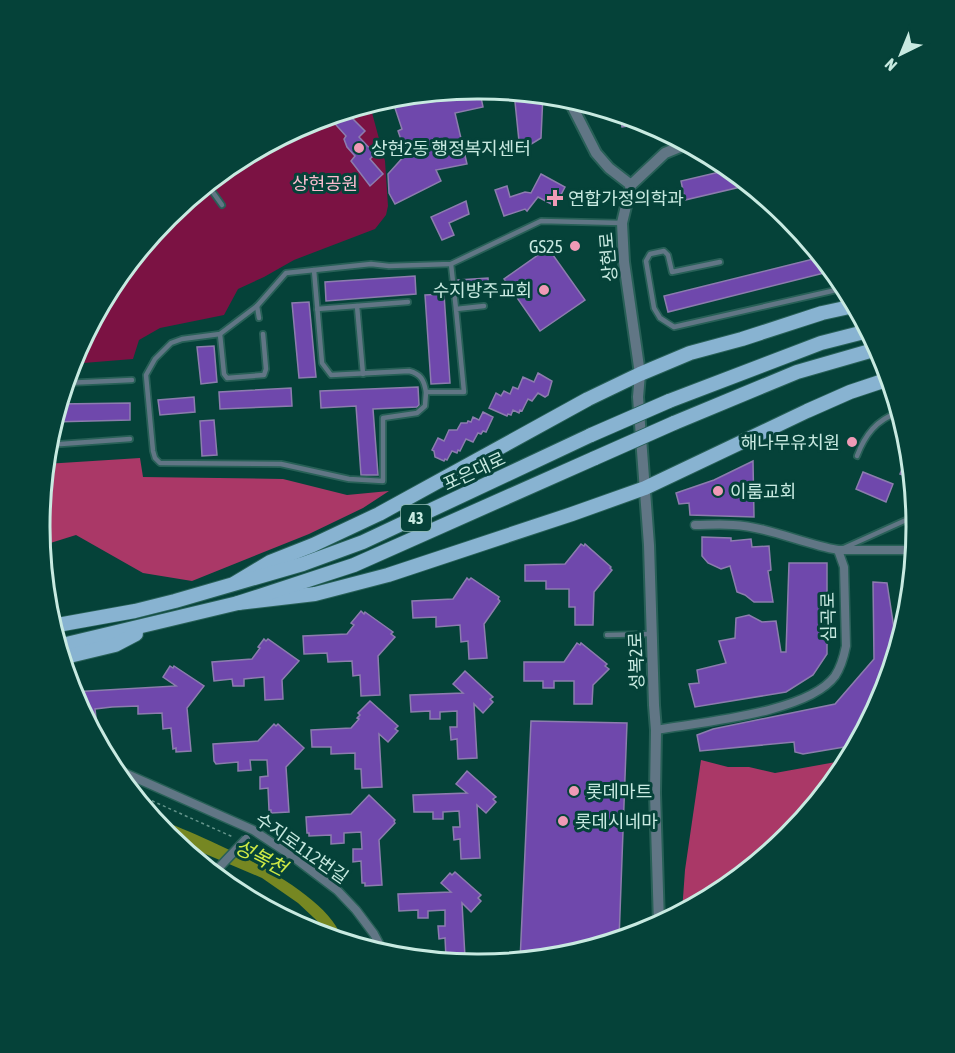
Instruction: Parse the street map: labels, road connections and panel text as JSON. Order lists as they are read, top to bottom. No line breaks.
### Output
{"streets":{"main road":["포은대로","43"],"street":["상현로","심곡로","성복2로","수지로112번길"]},"crossings":[["상현로","성복2로"],["심곡로","성복2로"]],"water":["성복천"],"parks":["상현공원"],"places":{"other":["상현2동 행정복지센터","GS25","수지방주교회","해나무유치원","이룸교회","롯데마트","롯데시네마"],"health":["연합가정의학과"]},"north":"bottom left"}
